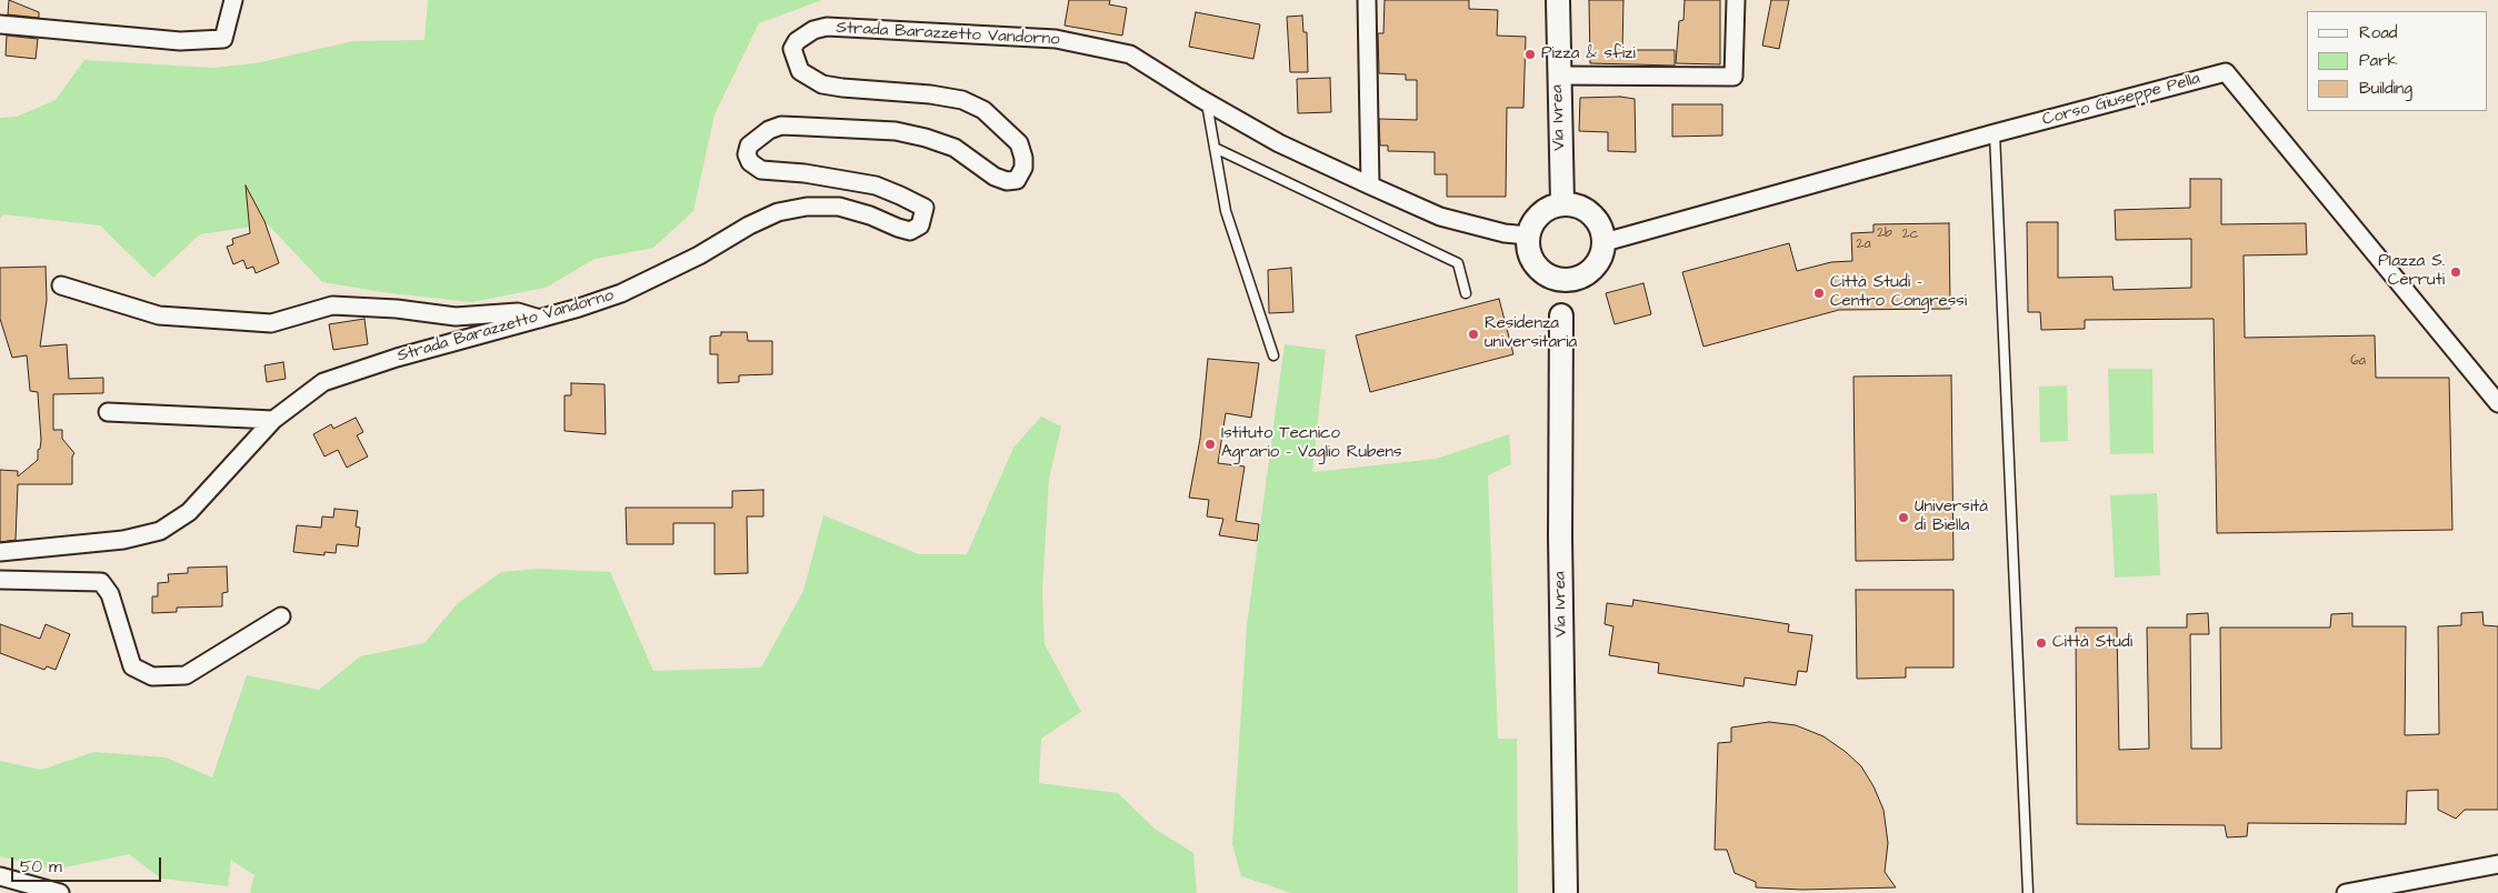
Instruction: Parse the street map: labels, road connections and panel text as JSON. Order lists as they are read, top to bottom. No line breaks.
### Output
{"streets":{"main road":["Via Ivrea"],"street":["Strada Barazzetto Vandorno","Corso Giuseppe Pella"]},"crossings":[["Strada Barazzetto Vandorno","Corso Giuseppe Pella"],["Strada Barazzetto Vandorno","Via Ivrea"],["Corso Giuseppe Pella","Via Ivrea"]],"places":["Pizza & sfizi","PIazza S. Cerruti","Città Studi - Centro Congressi","Residenza universitaria","Istituto Tecnico Agrario - Vaglio Rubens","Università di Biella","Città Studi"],"house_numbers":["2b","2c","2a","6a"],"legend":["Road","Park","Building"],"scale_bar":"50 m"}
